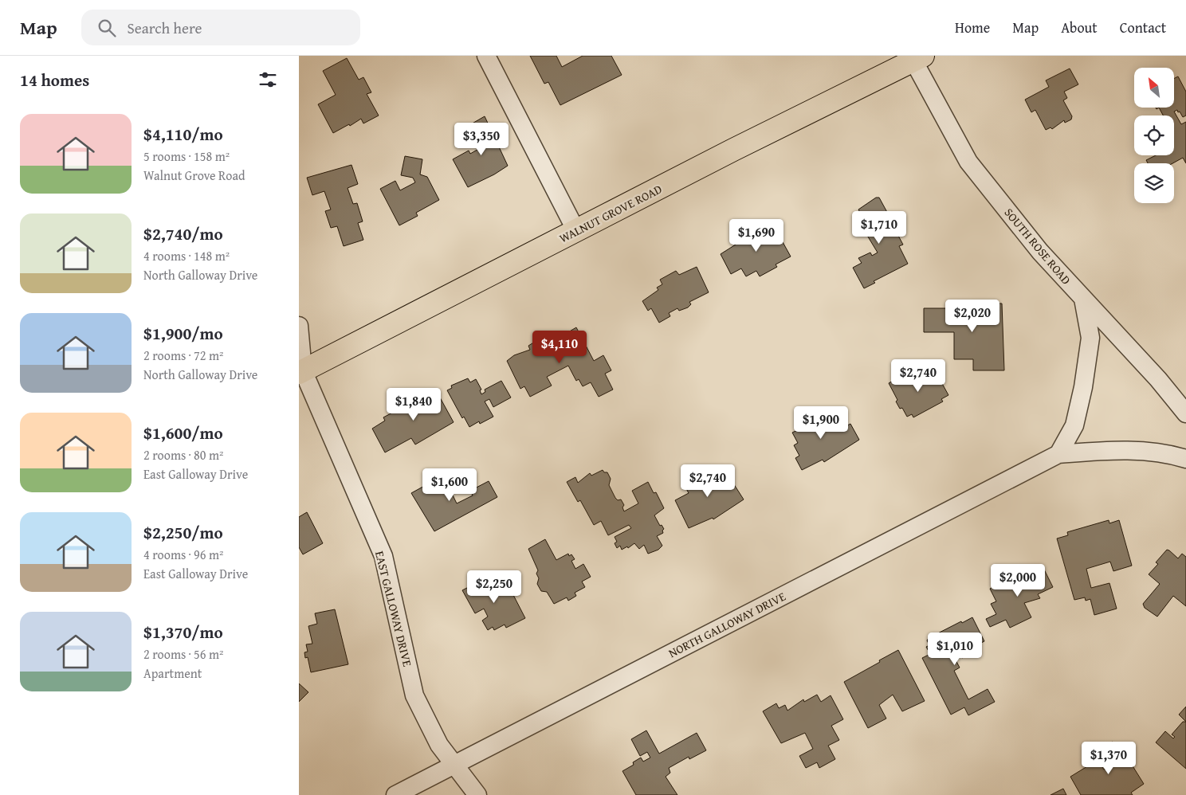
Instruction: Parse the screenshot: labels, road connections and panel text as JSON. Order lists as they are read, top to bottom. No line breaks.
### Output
{"streets":{"main road":["WALNUT GROVE ROAD"],"street":["SOUTH ROSE ROAD","EAST GALLOWAY DRIVE","NORTH GALLOWAY DRIVE"]},"crossings":[["WALNUT GROVE ROAD","SOUTH ROSE ROAD"],["WALNUT GROVE ROAD","EAST GALLOWAY DRIVE"],["EAST GALLOWAY DRIVE","NORTH GALLOWAY DRIVE"]],"north":"top left","page":{"header":"Map","search":"Search here","nav":["Home","Map","About","Contact"],"heading":"14 homes","list":[{"name":"$4,110/mo","note":"5 rooms · 158 m² · Walnut Grove Road"},{"name":"$2,740/mo","note":"4 rooms · 148 m² · North Galloway Drive"},{"name":"$1,900/mo","note":"2 rooms · 72 m² · North Galloway Drive"},{"name":"$1,600/mo","note":"2 rooms · 80 m² · East Galloway Drive"},{"name":"$2,250/mo","note":"4 rooms · 96 m² · East Galloway Drive"},{"name":"$1,370/mo","note":"2 rooms · 56 m² · Apartment"}],"price":["$3,350","$1,710","$1,690","$2,020","$4,110","$2,740","$1,840","$1,900","$2,740","$1,600","$2,000","$2,250","$1,010","$1,370"]}}
